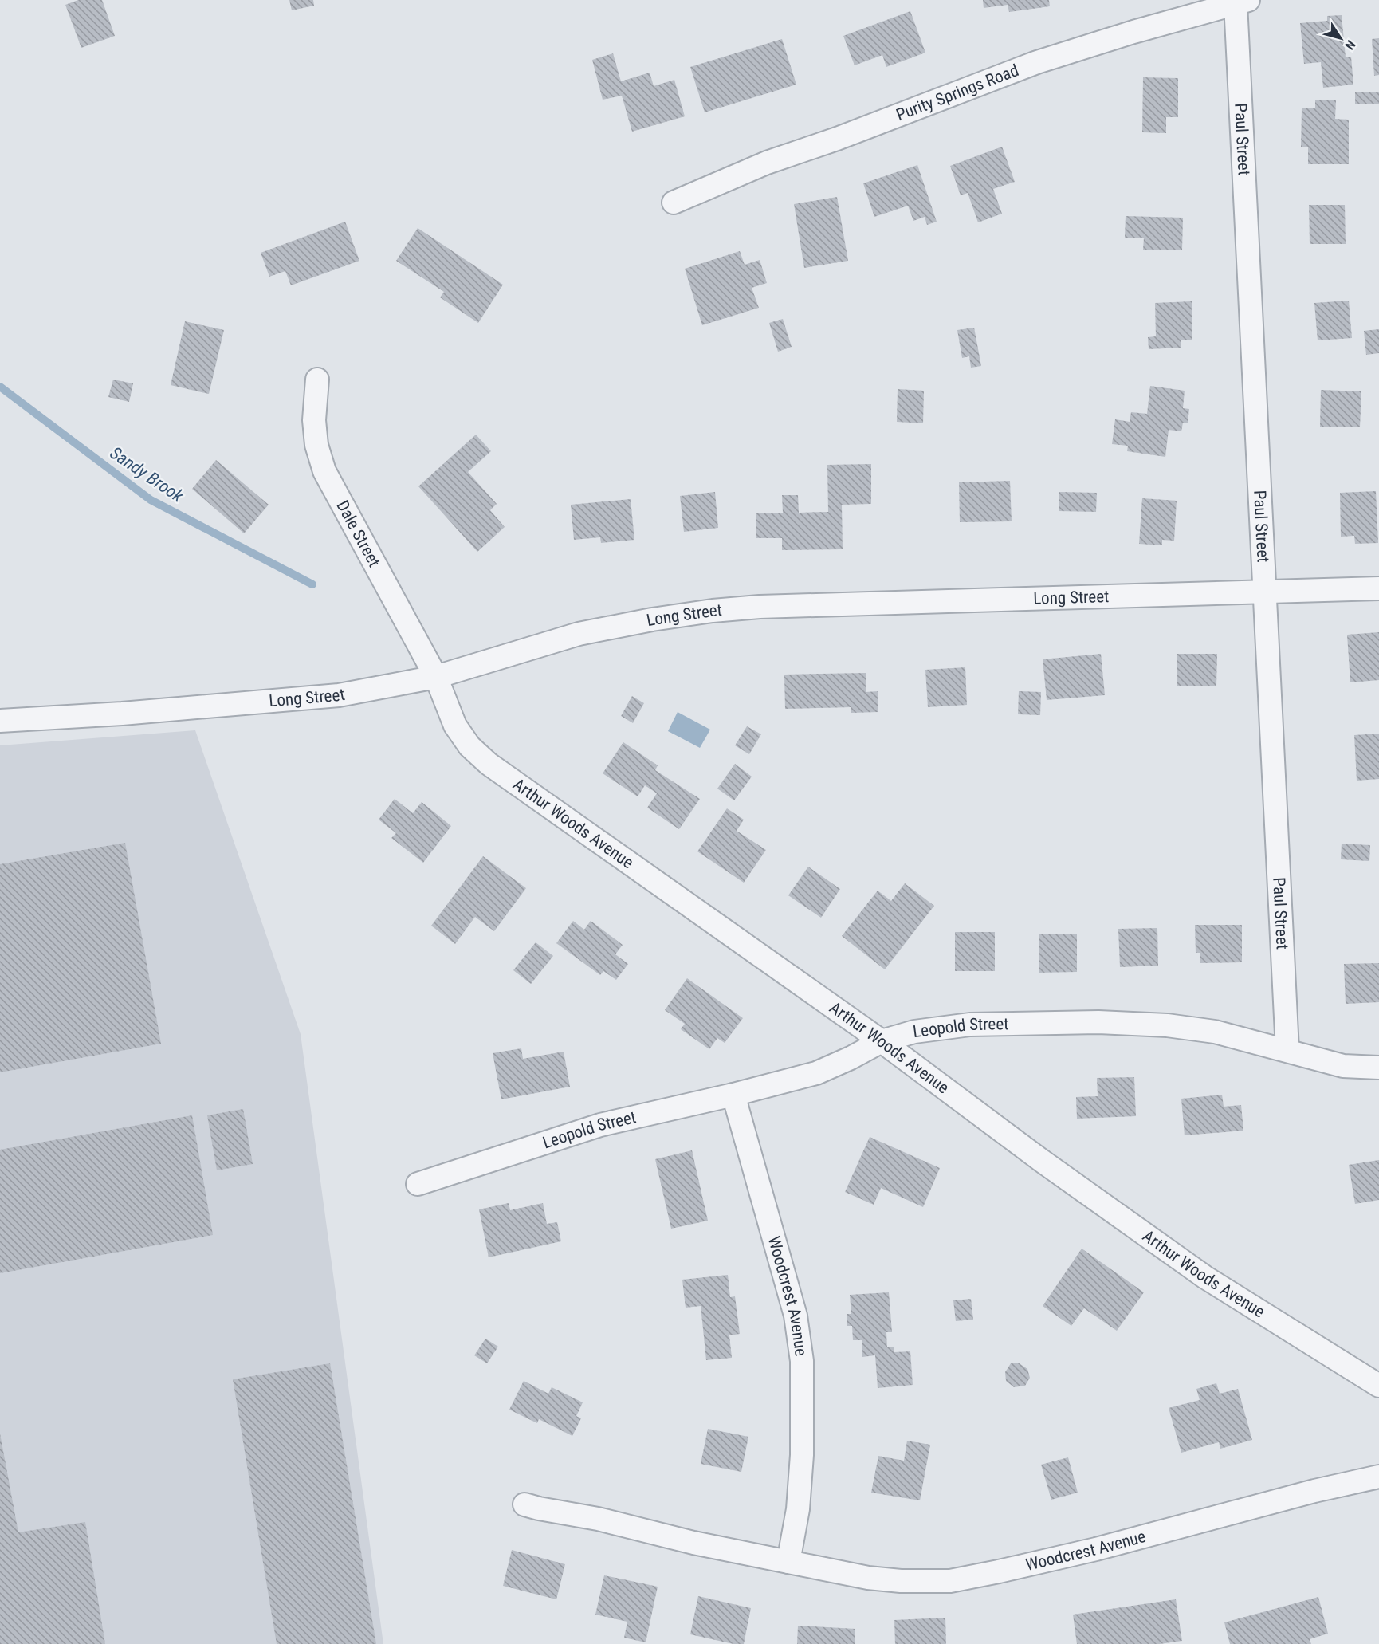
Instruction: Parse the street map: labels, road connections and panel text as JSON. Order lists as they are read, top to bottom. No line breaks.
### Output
{"streets":{"street":["Purity Springs Road","Paul Street","Dale Street","Long Street","Arthur Woods Avenue","Leopold Street","Woodcrest Avenue"]},"crossings":[["Purity Springs Road","Paul Street"],["Paul Street","Long Street"],["Paul Street","Leopold Street"],["Dale Street","Long Street"],["Dale Street","Arthur Woods Avenue"],["Long Street","Arthur Woods Avenue"],["Arthur Woods Avenue","Leopold Street"],["Leopold Street","Woodcrest Avenue"]],"water":["Sandy Brook"],"north":"bottom right"}
